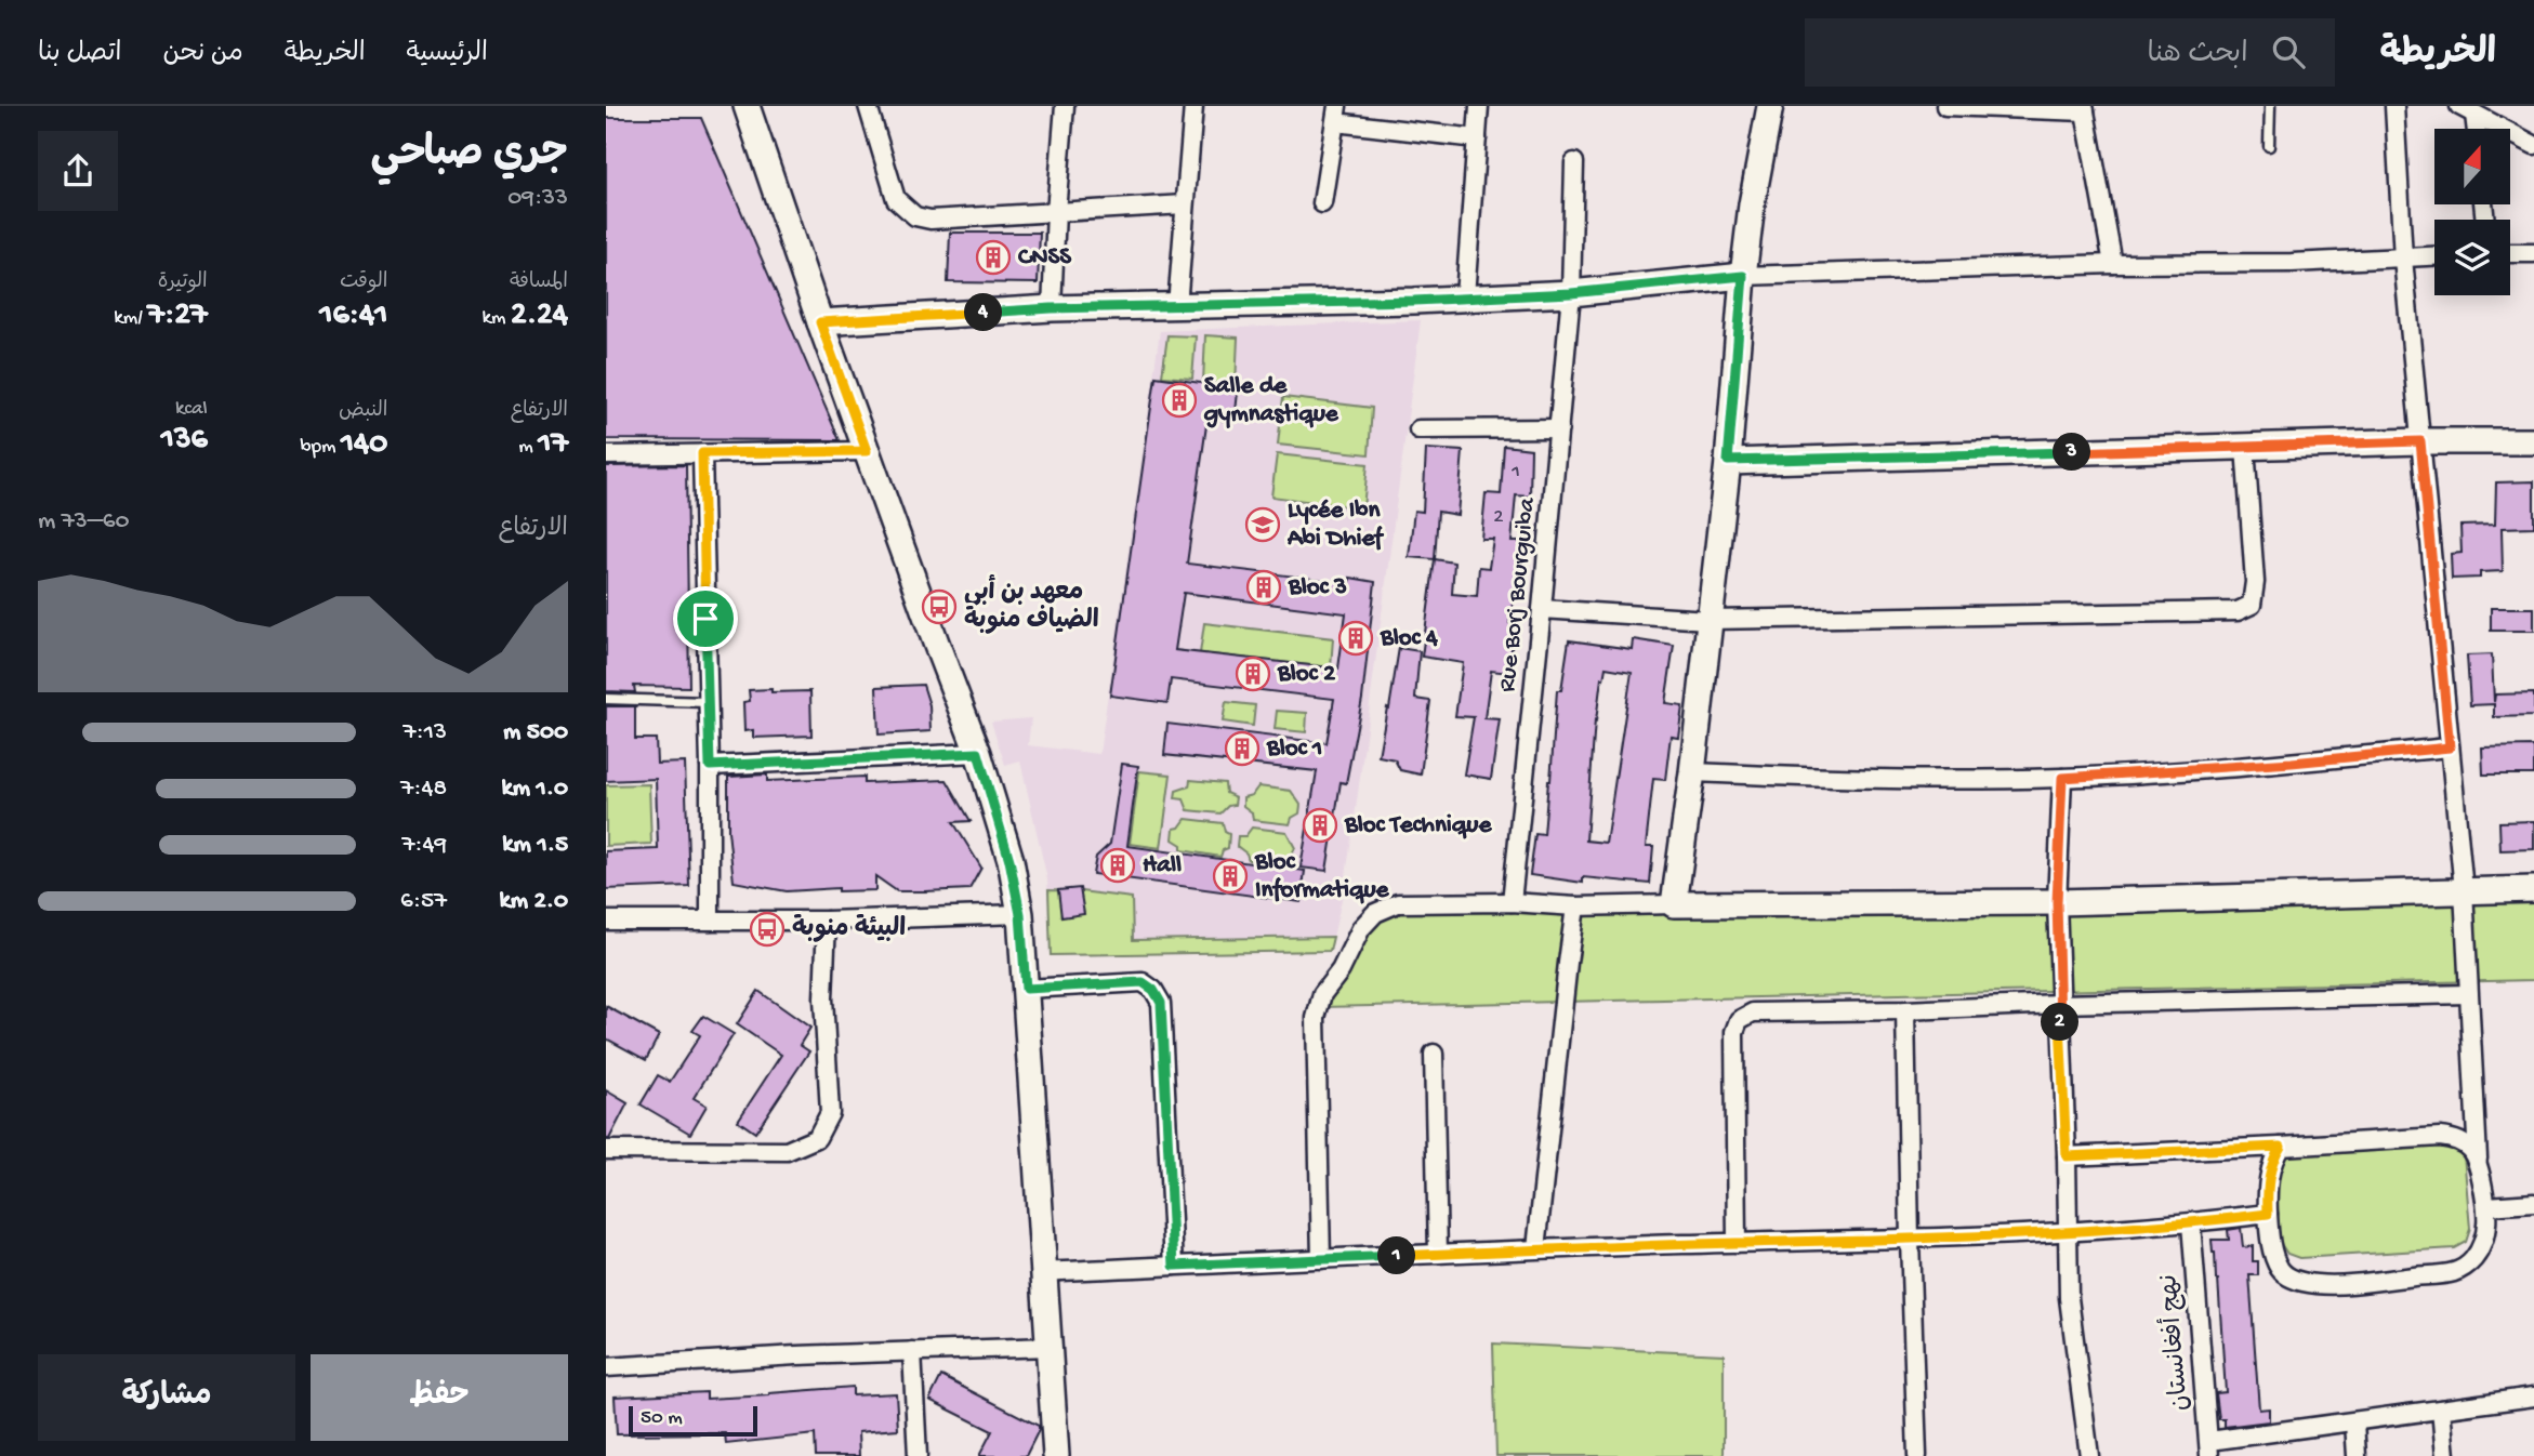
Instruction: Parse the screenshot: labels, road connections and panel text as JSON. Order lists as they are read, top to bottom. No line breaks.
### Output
{"streets":{"street":["Rue Borj Bourguiba","نهج أفغانستان"]},"places":{"building":["CNSS","Salle de gymnastique","Bloc 3","Bloc 4","Bloc 2","Bloc 1","Bloc Technique","Hall","Bloc Informatique"],"school or university":["Lycée Ibn Abi Dhief"],"bus stop":["معهد بن أبي الضياف منوبة","البيئة منوبة"]},"house_numbers":["1","2"],"scale_bar":"50 m","north":"top","page":{"header":"الخريطة","search":"ابحث هنا","nav":["الرئيسية","الخريطة","من نحن","اتصل بنا"],"heading":["جري صباحي","09:33"],"stats":[["المسافة","2.24 km"],["الوقت","16:41"],["الوتيرة","7:27 /km"],["الارتفاع","17 m"],["النبض","140 bpm"],["kcal","136"]],"pins":["4","3","2","1"],"chart":["الارتفاع","60–73 m"],"list":[{"name":"500 m","note":"7:13"},{"name":"1.0 km","note":"7:48"},{"name":"1.5 km","note":"7:49"},{"name":"2.0 km","note":"6:57"}],"buttons":["حفظ","مشاركة"],"scale":"50 m"}}
